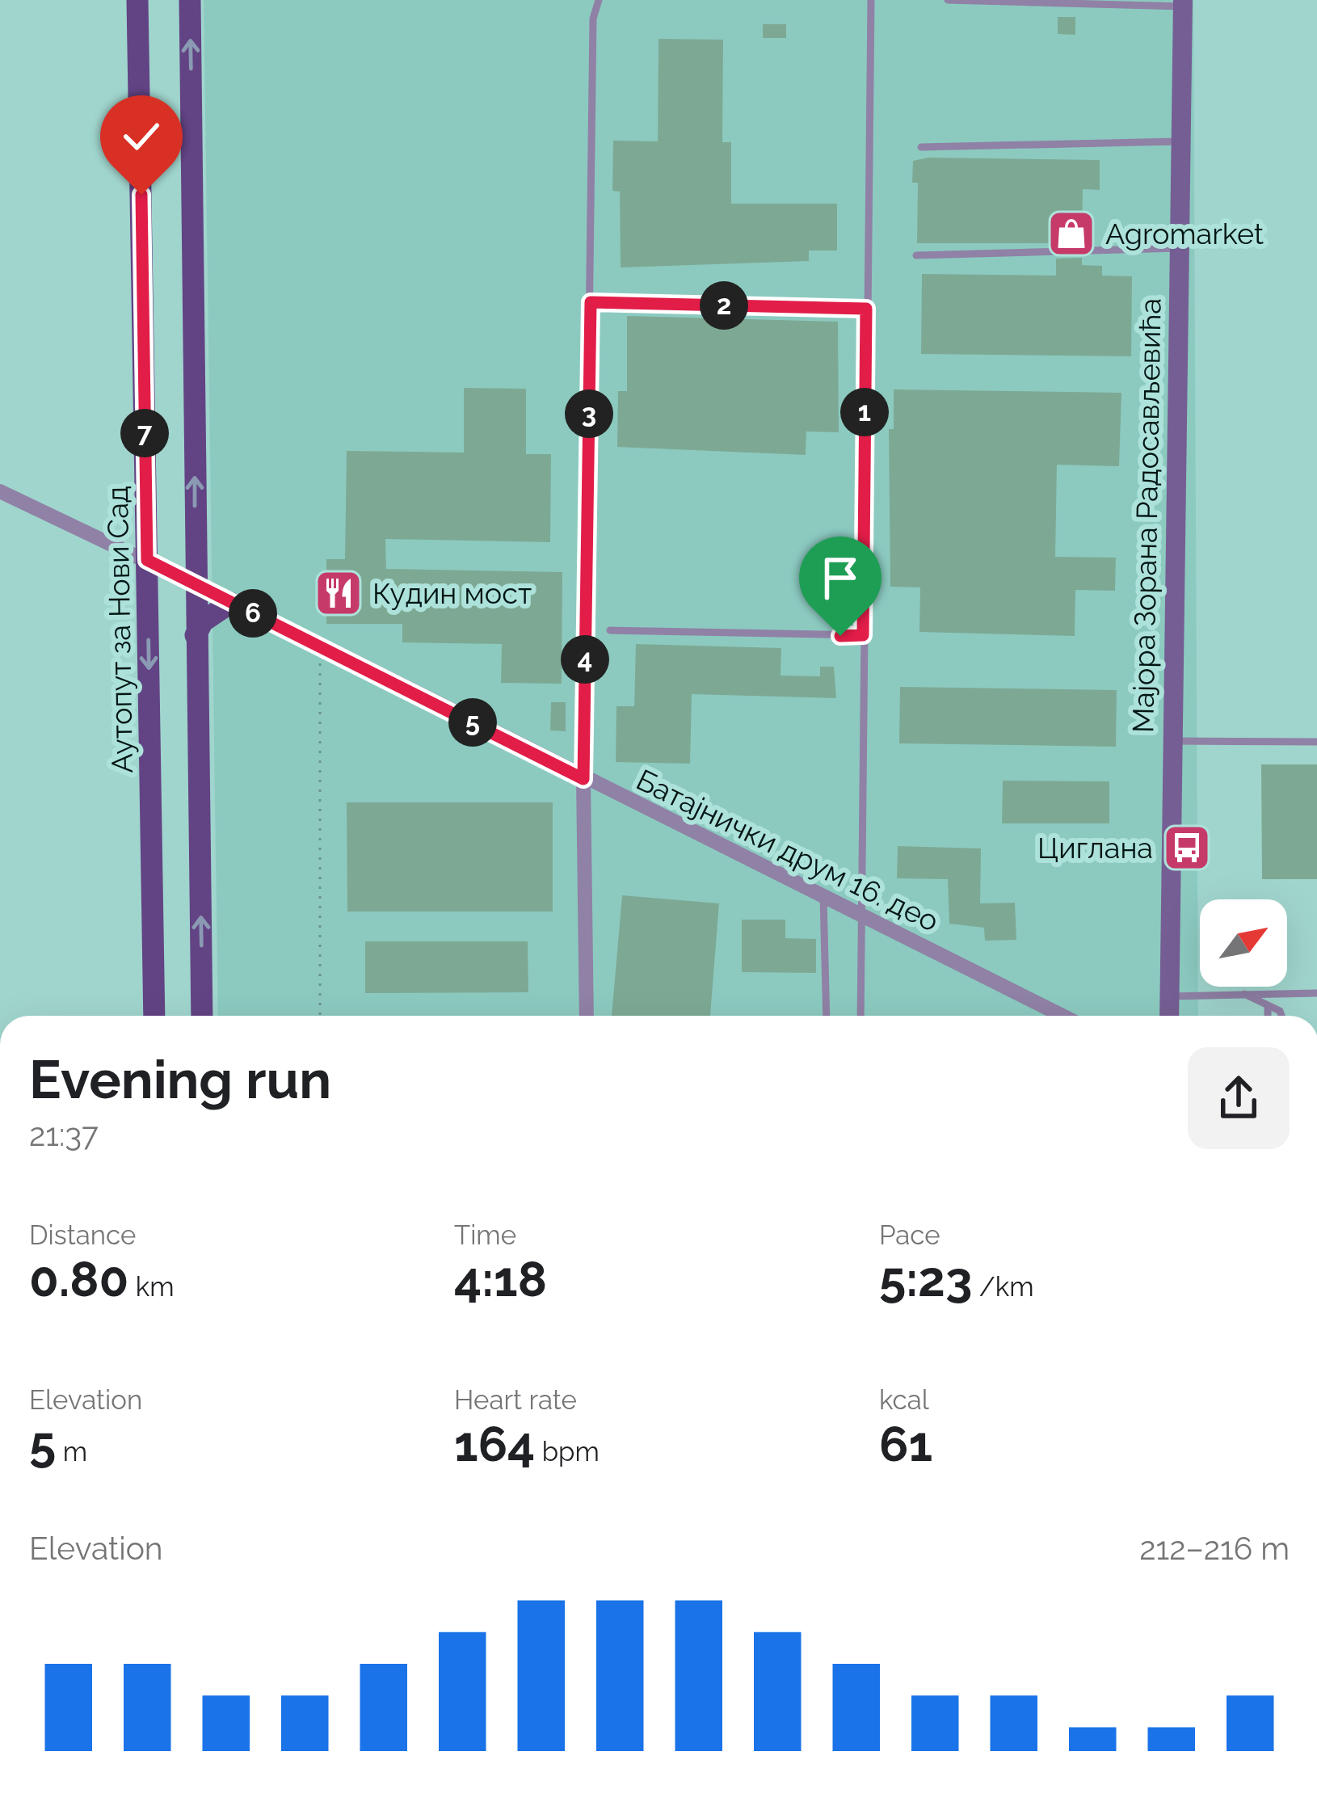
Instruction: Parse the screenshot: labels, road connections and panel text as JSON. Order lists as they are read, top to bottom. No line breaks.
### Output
{"streets":{"main road":["Мајора Зорана Радосављевића","Аутопут за Нови Сад"],"street":["Батајнички друм 16. део"]},"crossings":[["Аутопут за Нови Сад","Батајнички друм 16. део"]],"places":{"shop":["Agromarket"],"restaurant":["Кудин мост"],"bus stop":["Циглана"]},"north":"top right","page":{"pins":["2","1","3","7","6","4","5"],"heading":["Evening run","21:37"],"stats":[["Distance","0.80 km"],["Time","4:18"],["Pace","5:23 /km"],["Elevation","5 m"],["Heart rate","164 bpm"],["kcal","61"]],"chart":["Elevation","212–216 m"]}}
